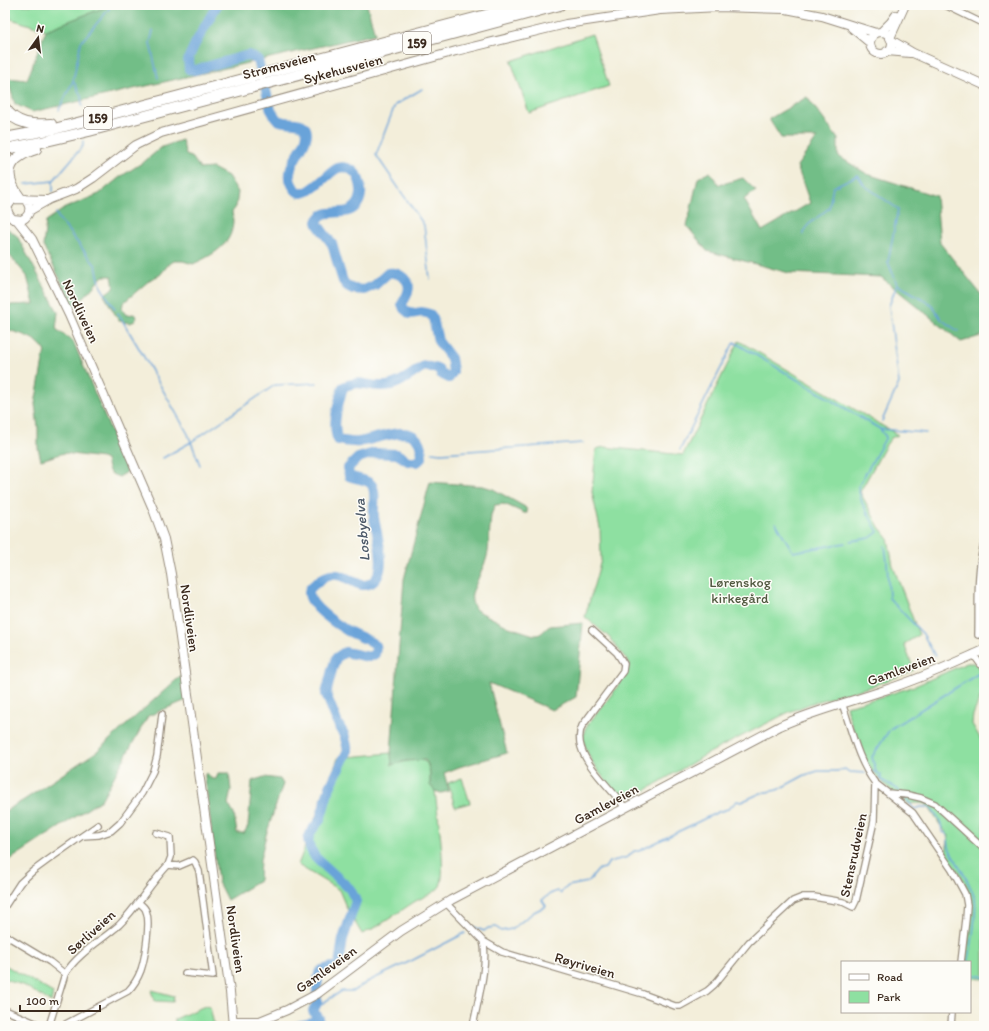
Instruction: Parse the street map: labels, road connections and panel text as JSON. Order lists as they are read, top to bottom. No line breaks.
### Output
{"streets":{"highway":["159","Strømsveien"],"main road":["Sykehusveien","Nordliveien","Gamleveien"],"street":["Stensrudveien","Sørliveien","Røyriveien"]},"crossings":[["Sykehusveien","Nordliveien"],["Nordliveien","Gamleveien"],["Gamleveien","Røyriveien"],["Stensrudveien","Røyriveien"]],"water":["Losbyelva"],"parks":["Lørenskog kirkegård"],"legend":["Road","Park"],"scale_bar":"100 m","north":"top"}
